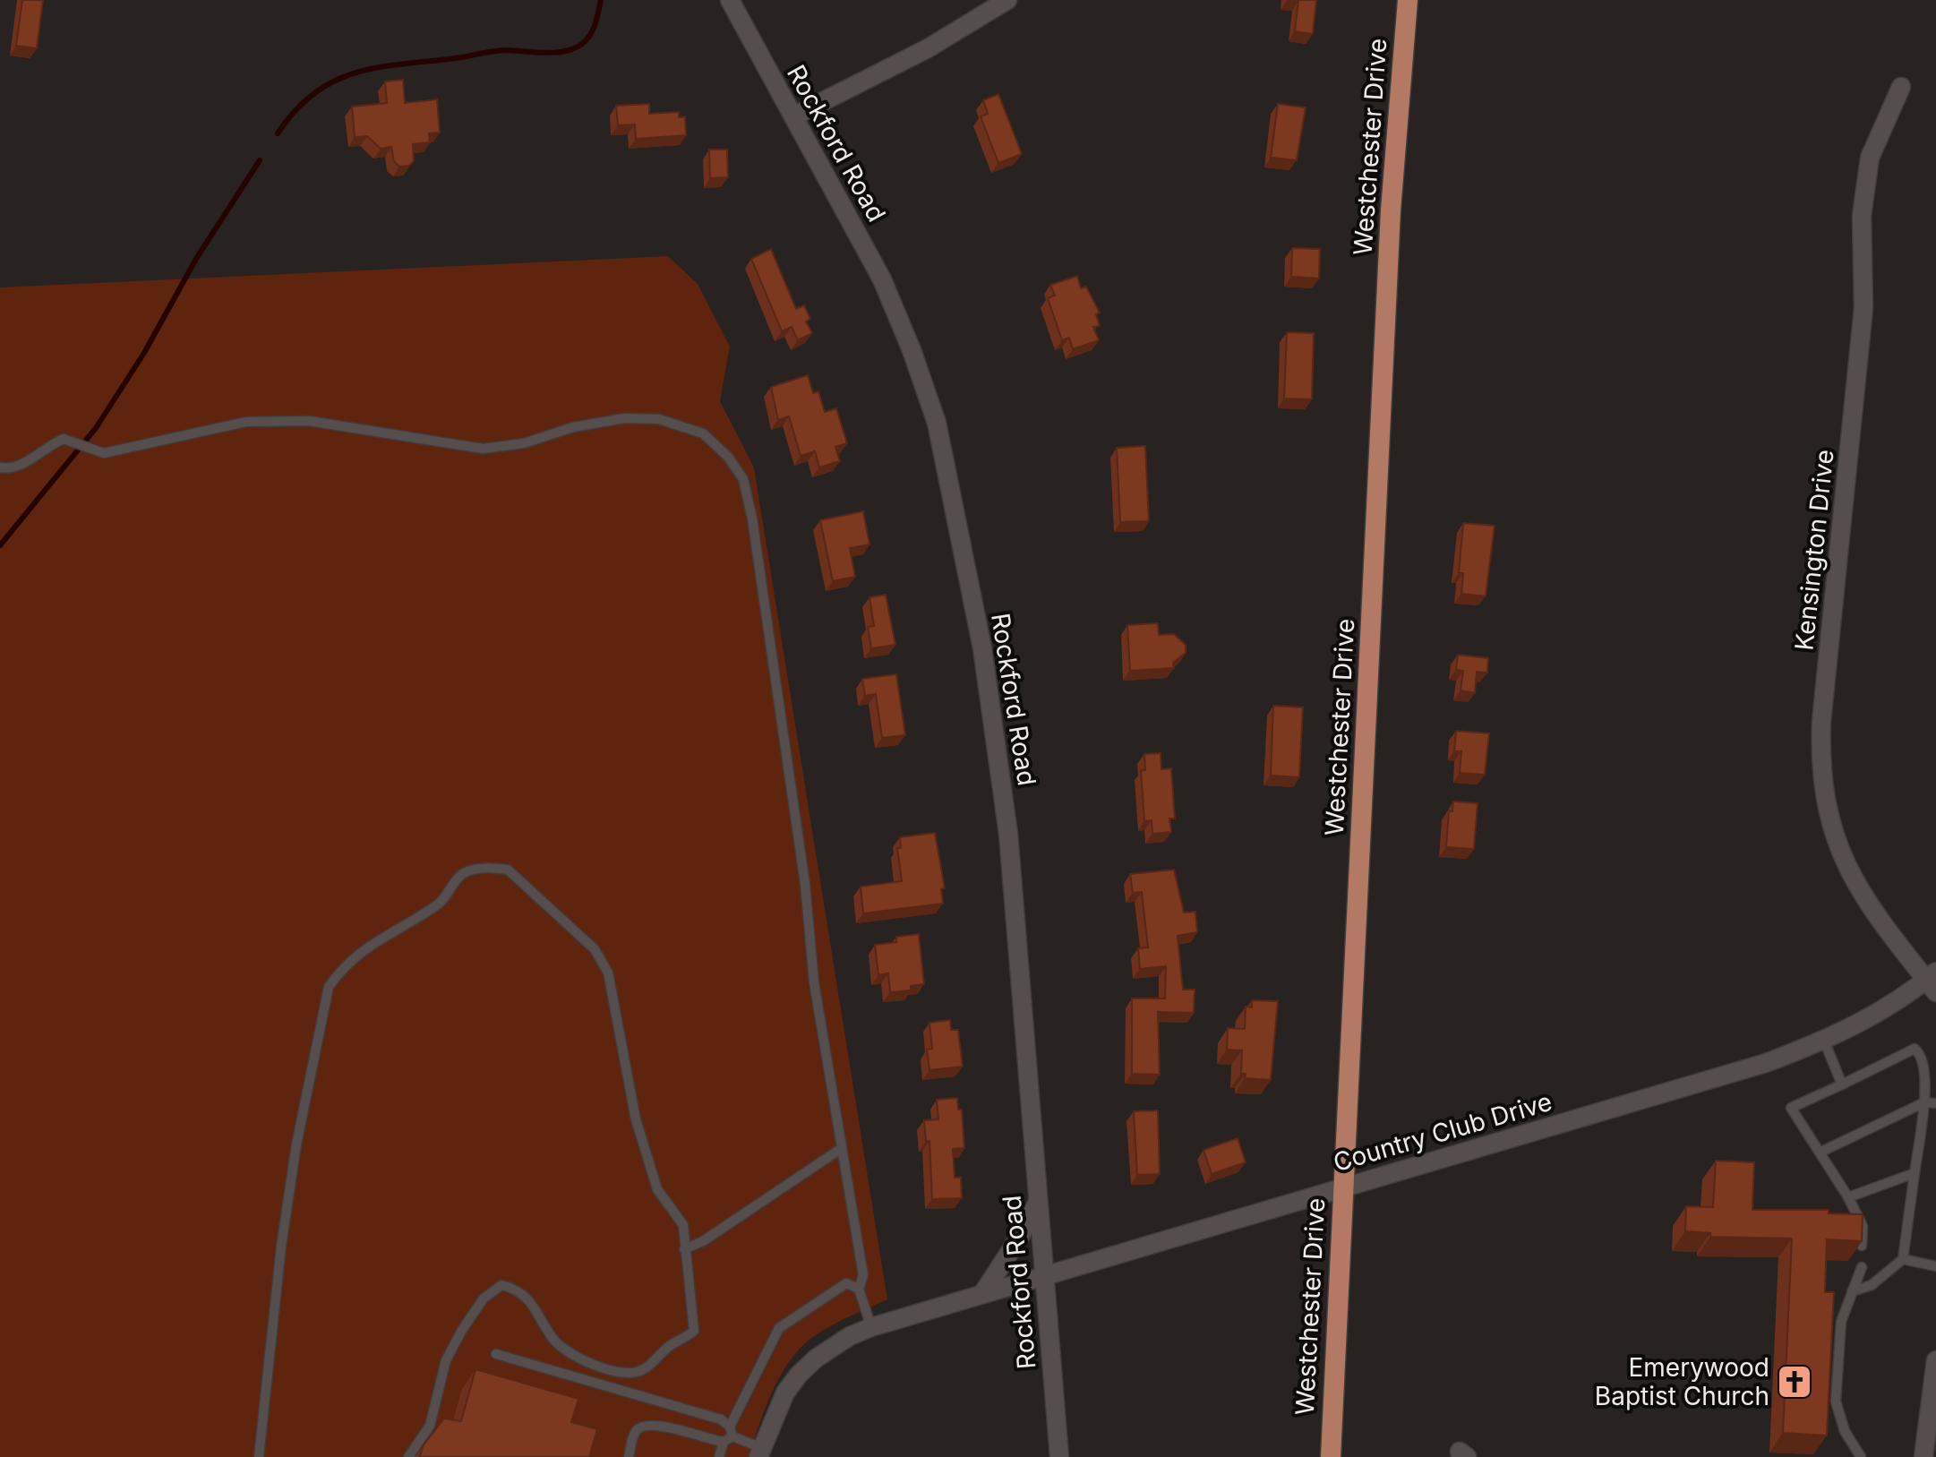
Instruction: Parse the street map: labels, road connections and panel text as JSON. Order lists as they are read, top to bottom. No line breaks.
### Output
{"streets":{"main road":["Westchester Drive"],"street":["Rockford Road","Kensington Drive","Country Club Drive"]},"crossings":[["Rockford Road","Country Club Drive"],["Westchester Drive","Country Club Drive"],["Kensington Drive","Country Club Drive"]],"places":{"church":["Emerywood Baptist Church"]}}
